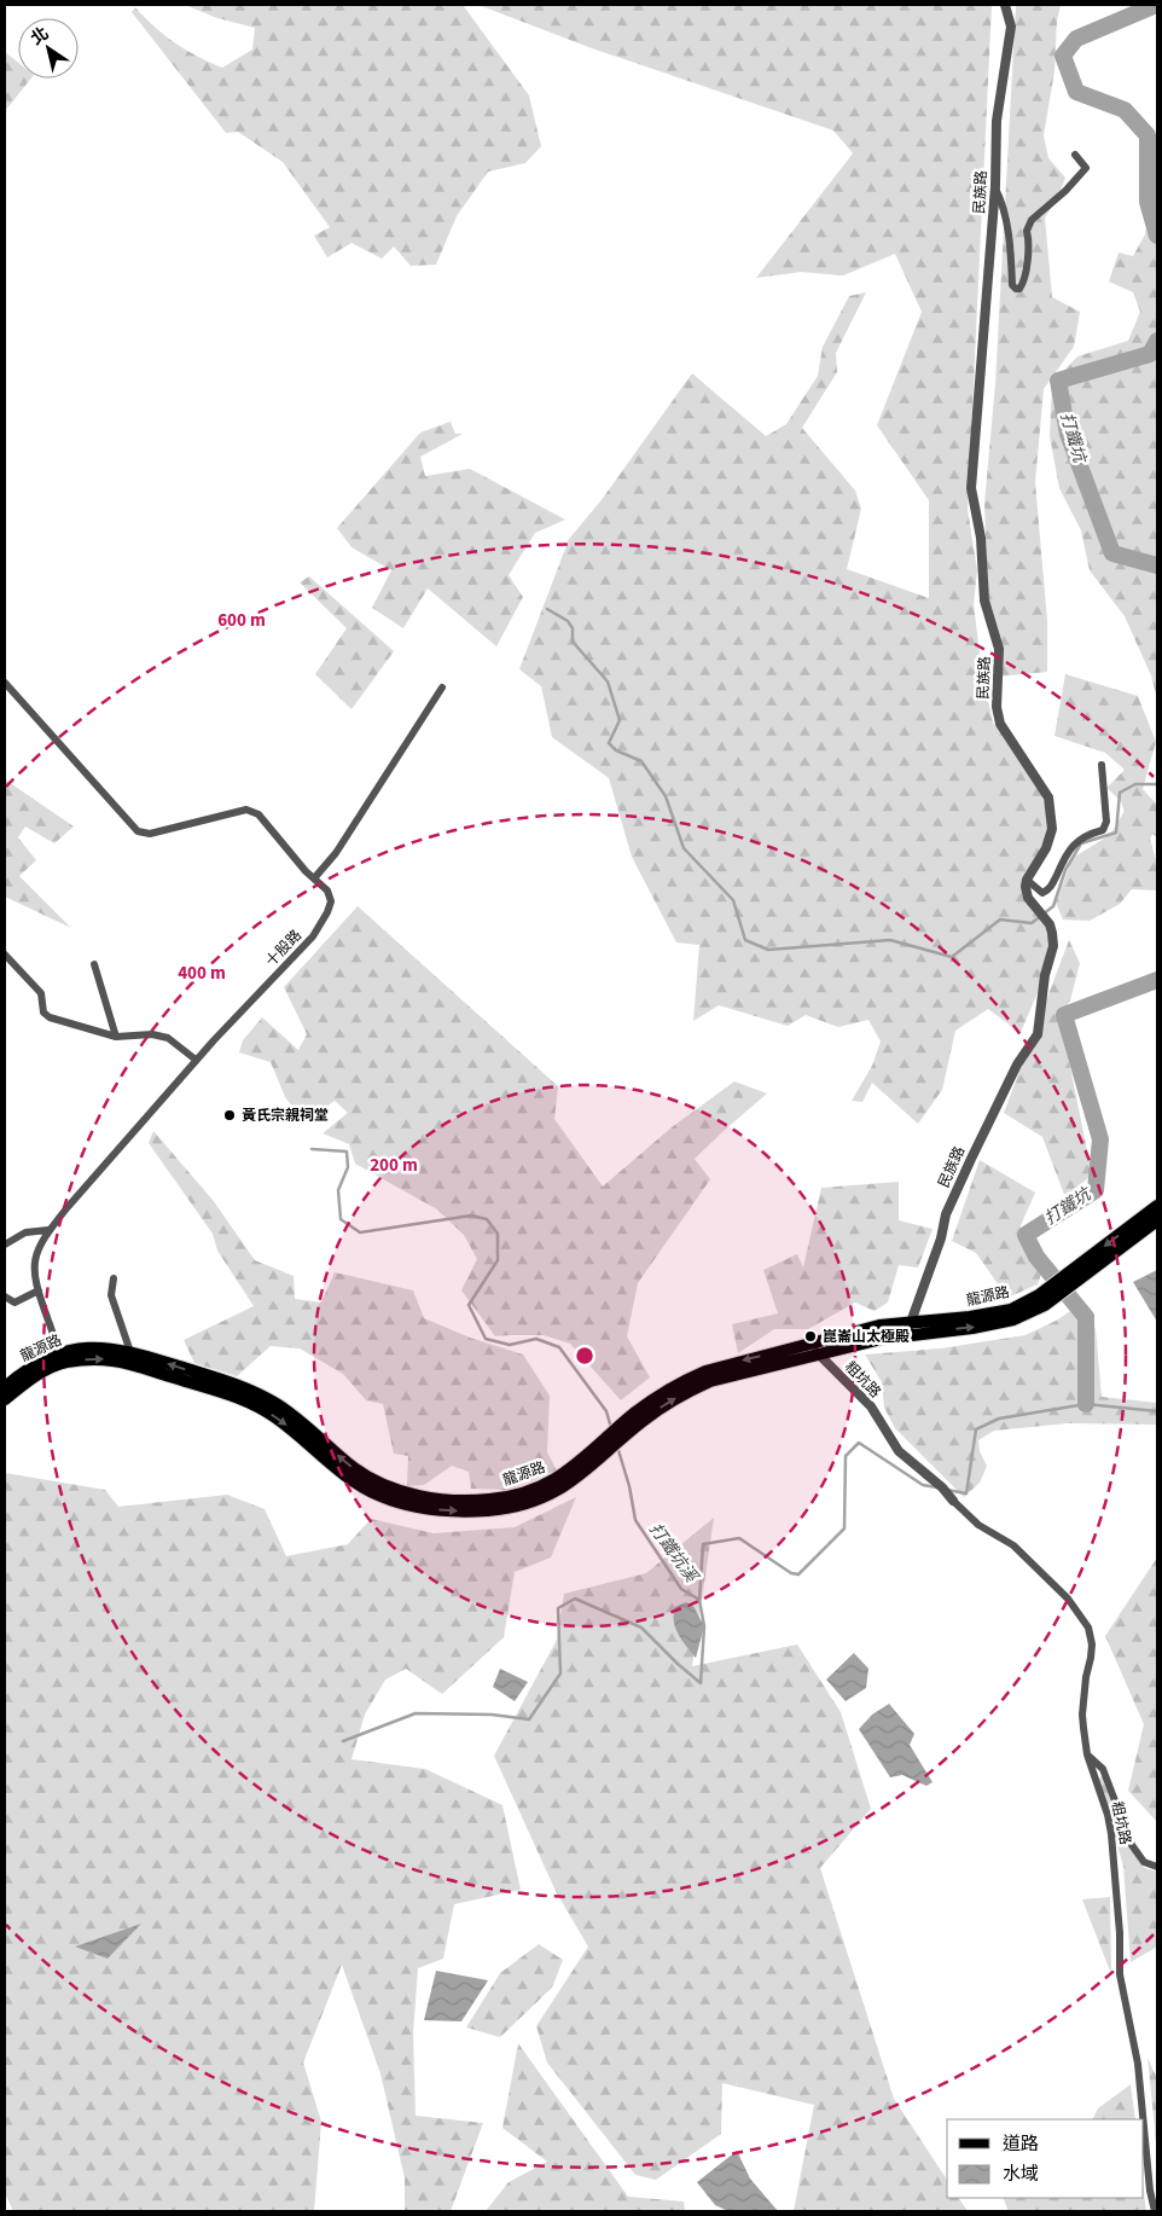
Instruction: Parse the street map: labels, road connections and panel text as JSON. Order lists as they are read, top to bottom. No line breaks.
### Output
{"streets":{"main road":["龍源路"],"street":["民族路","十股路","粗坑路"]},"crossings":[["民族路","龍源路"],["十股路","龍源路"],["龍源路","粗坑路"]],"one_way":["龍源路"],"water":["打鐵坑","打鐵坑溪"],"places":["黃氏宗親祠堂","崑崙山太極殿"],"legend":["道路","水域"],"north":"top left","rings":["600 m","400 m","200 m"]}
